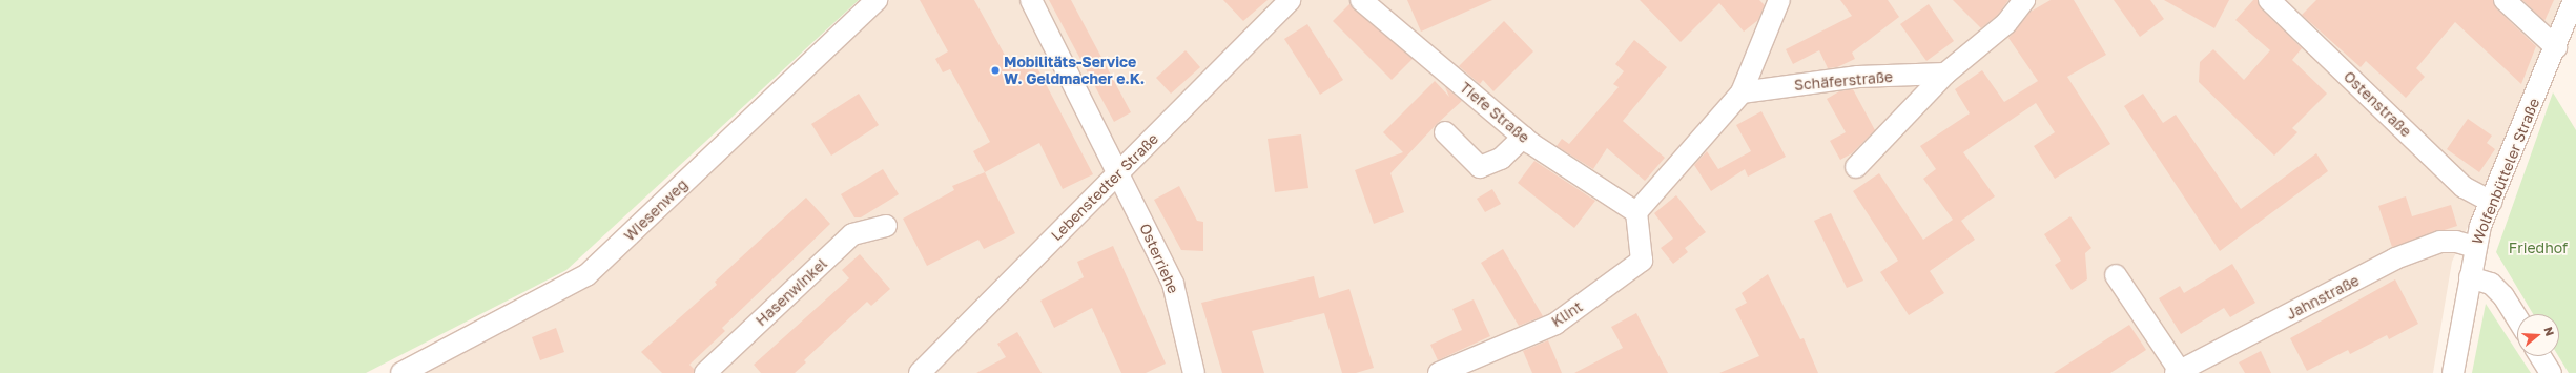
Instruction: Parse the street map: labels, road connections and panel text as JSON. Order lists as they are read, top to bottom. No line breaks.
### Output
{"streets":{"street":["Schäferstraße","Ostenstraße","Tiefe Straße","Wolfenbütteler Straße","Lebenstedter Straße","Wiesenweg","Osterriehe","Hasenwinkel","Jahnstraße","Klint"]},"crossings":[["Ostenstraße","Wolfenbütteler Straße"],["Tiefe Straße","Klint"],["Wolfenbütteler Straße","Jahnstraße"],["Lebenstedter Straße","Osterriehe"]],"parks":["Friedhof"],"places":["Mobilitäts-Service W. Geldmacher e.K."],"north":"right"}
